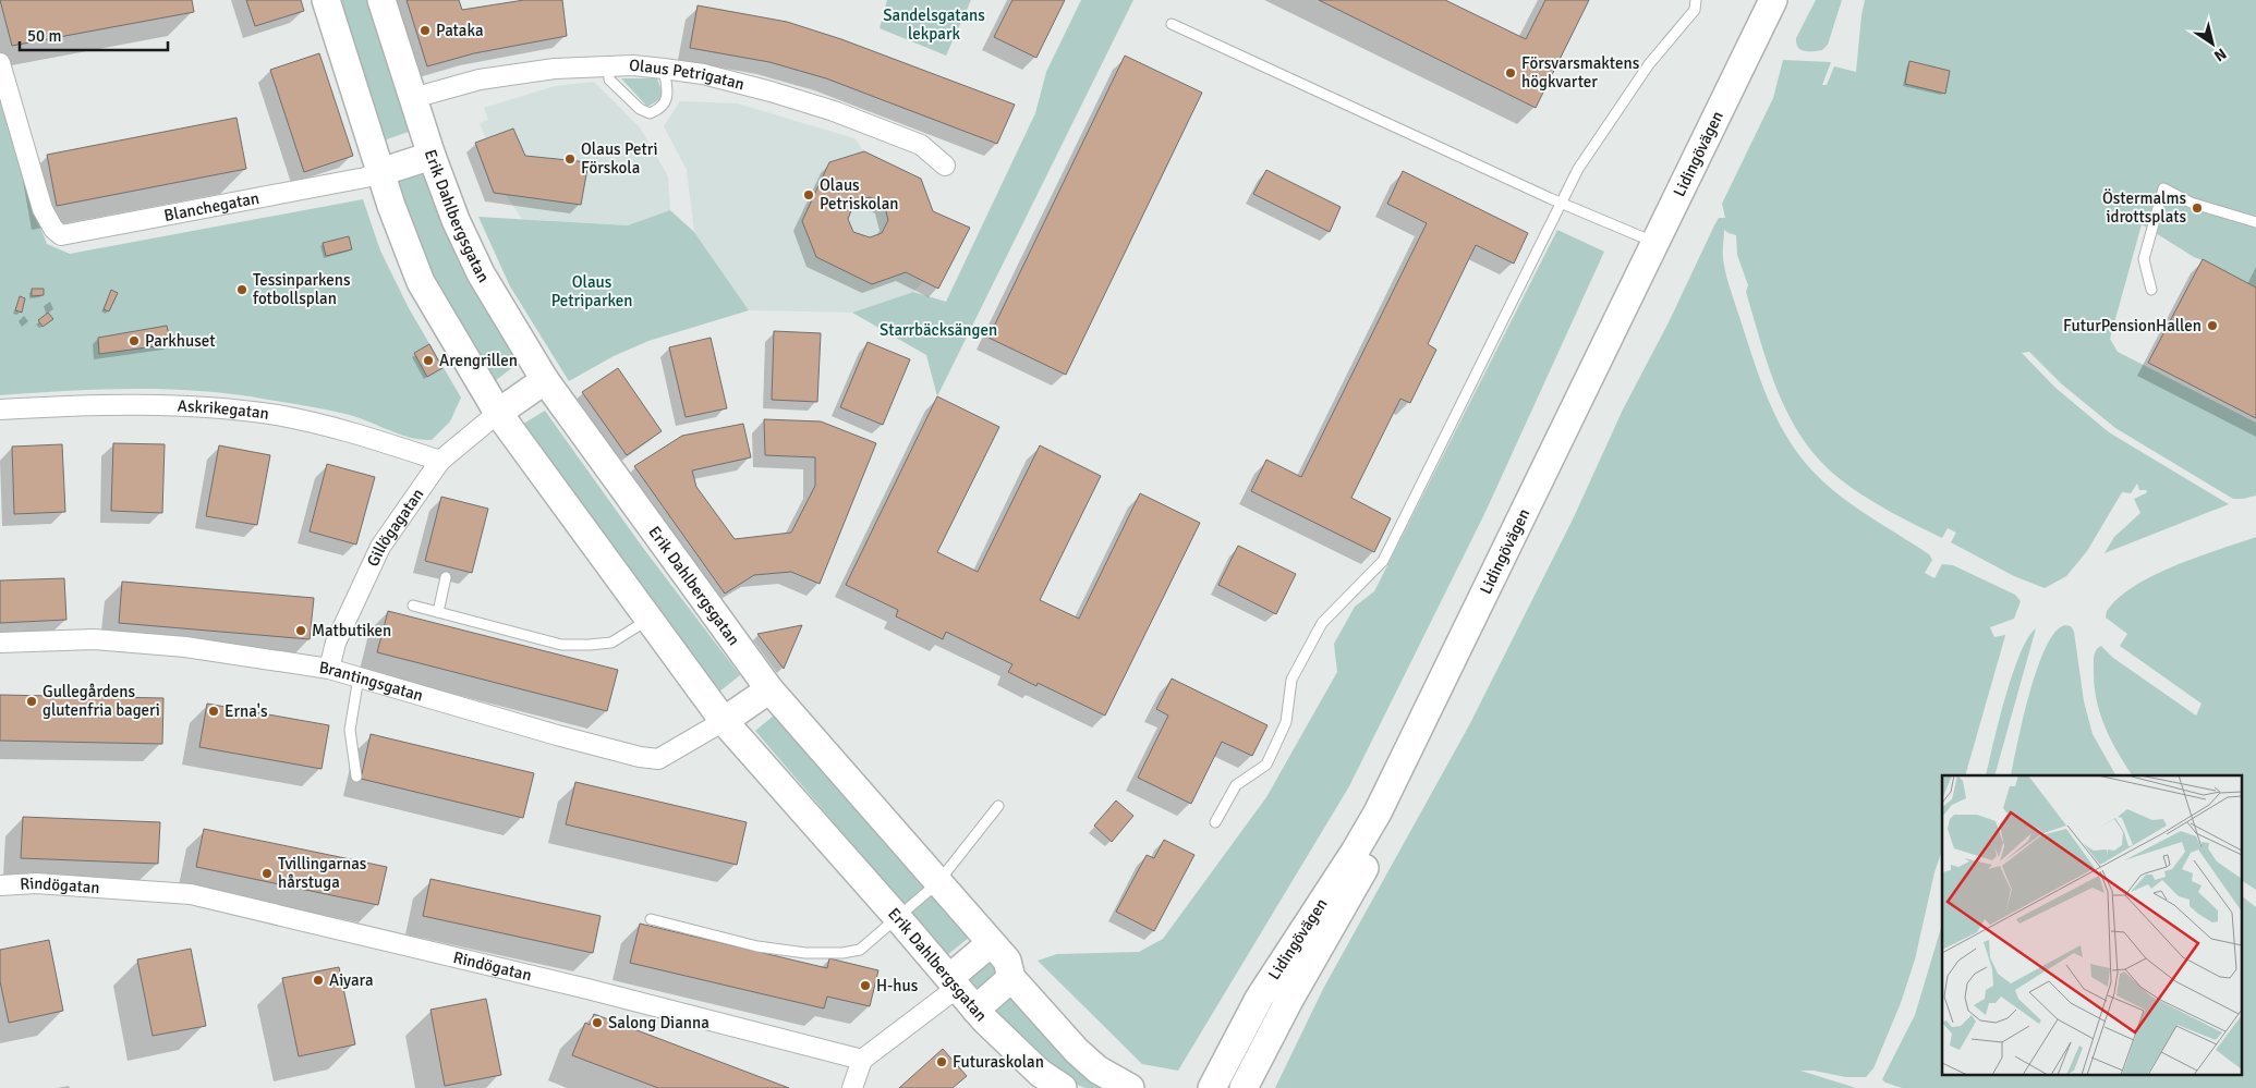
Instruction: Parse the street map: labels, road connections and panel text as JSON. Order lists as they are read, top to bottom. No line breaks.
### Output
{"streets":{"street":["Olaus Petrigatan","Lidingövägen","Blanchegatan","Erik Dahlbergsgatan","Askrikegatan","Gillögagatan","Brantingsgatan","Rindögatan"]},"crossings":[["Olaus Petrigatan","Erik Dahlbergsgatan"],["Blanchegatan","Erik Dahlbergsgatan"],["Erik Dahlbergsgatan","Gillögagatan"],["Erik Dahlbergsgatan","Brantingsgatan"],["Askrikegatan","Gillögagatan"],["Gillögagatan","Brantingsgatan"]],"parks":["Sandelsgatans lekpark","Olaus Petriparken","Starrbäcksängen"],"places":["Pataka","Försvarsmaktens högkvarter","Olaus Petri Förskola","Olaus Petriskolan","Östermalms idrottsplats","Tessinparkens fotbollsplan","FuturPensionHallen","Parkhuset","Arengrillen","Matbutiken","Gullegårdens glutenfria bageri","Erna's","Tvillingarnas hårstuga","Aiyara","H-hus","Salong Dianna","Futuraskolan"],"scale_bar":"50 m","north":"bottom right"}
